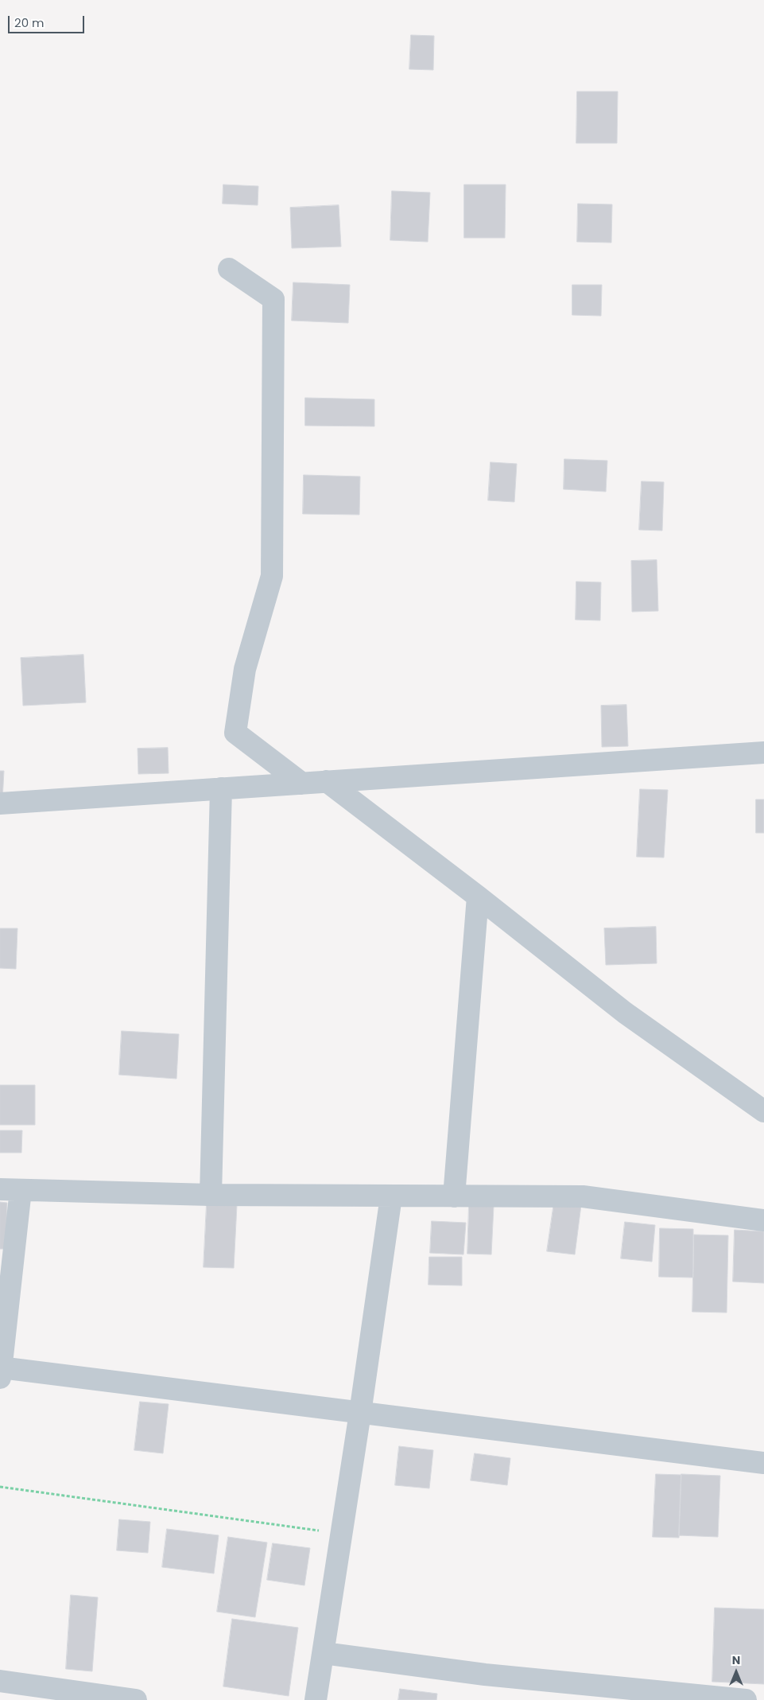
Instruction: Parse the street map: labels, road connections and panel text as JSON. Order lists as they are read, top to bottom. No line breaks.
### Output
{"scale_bar":"20 m","north":"top"}
